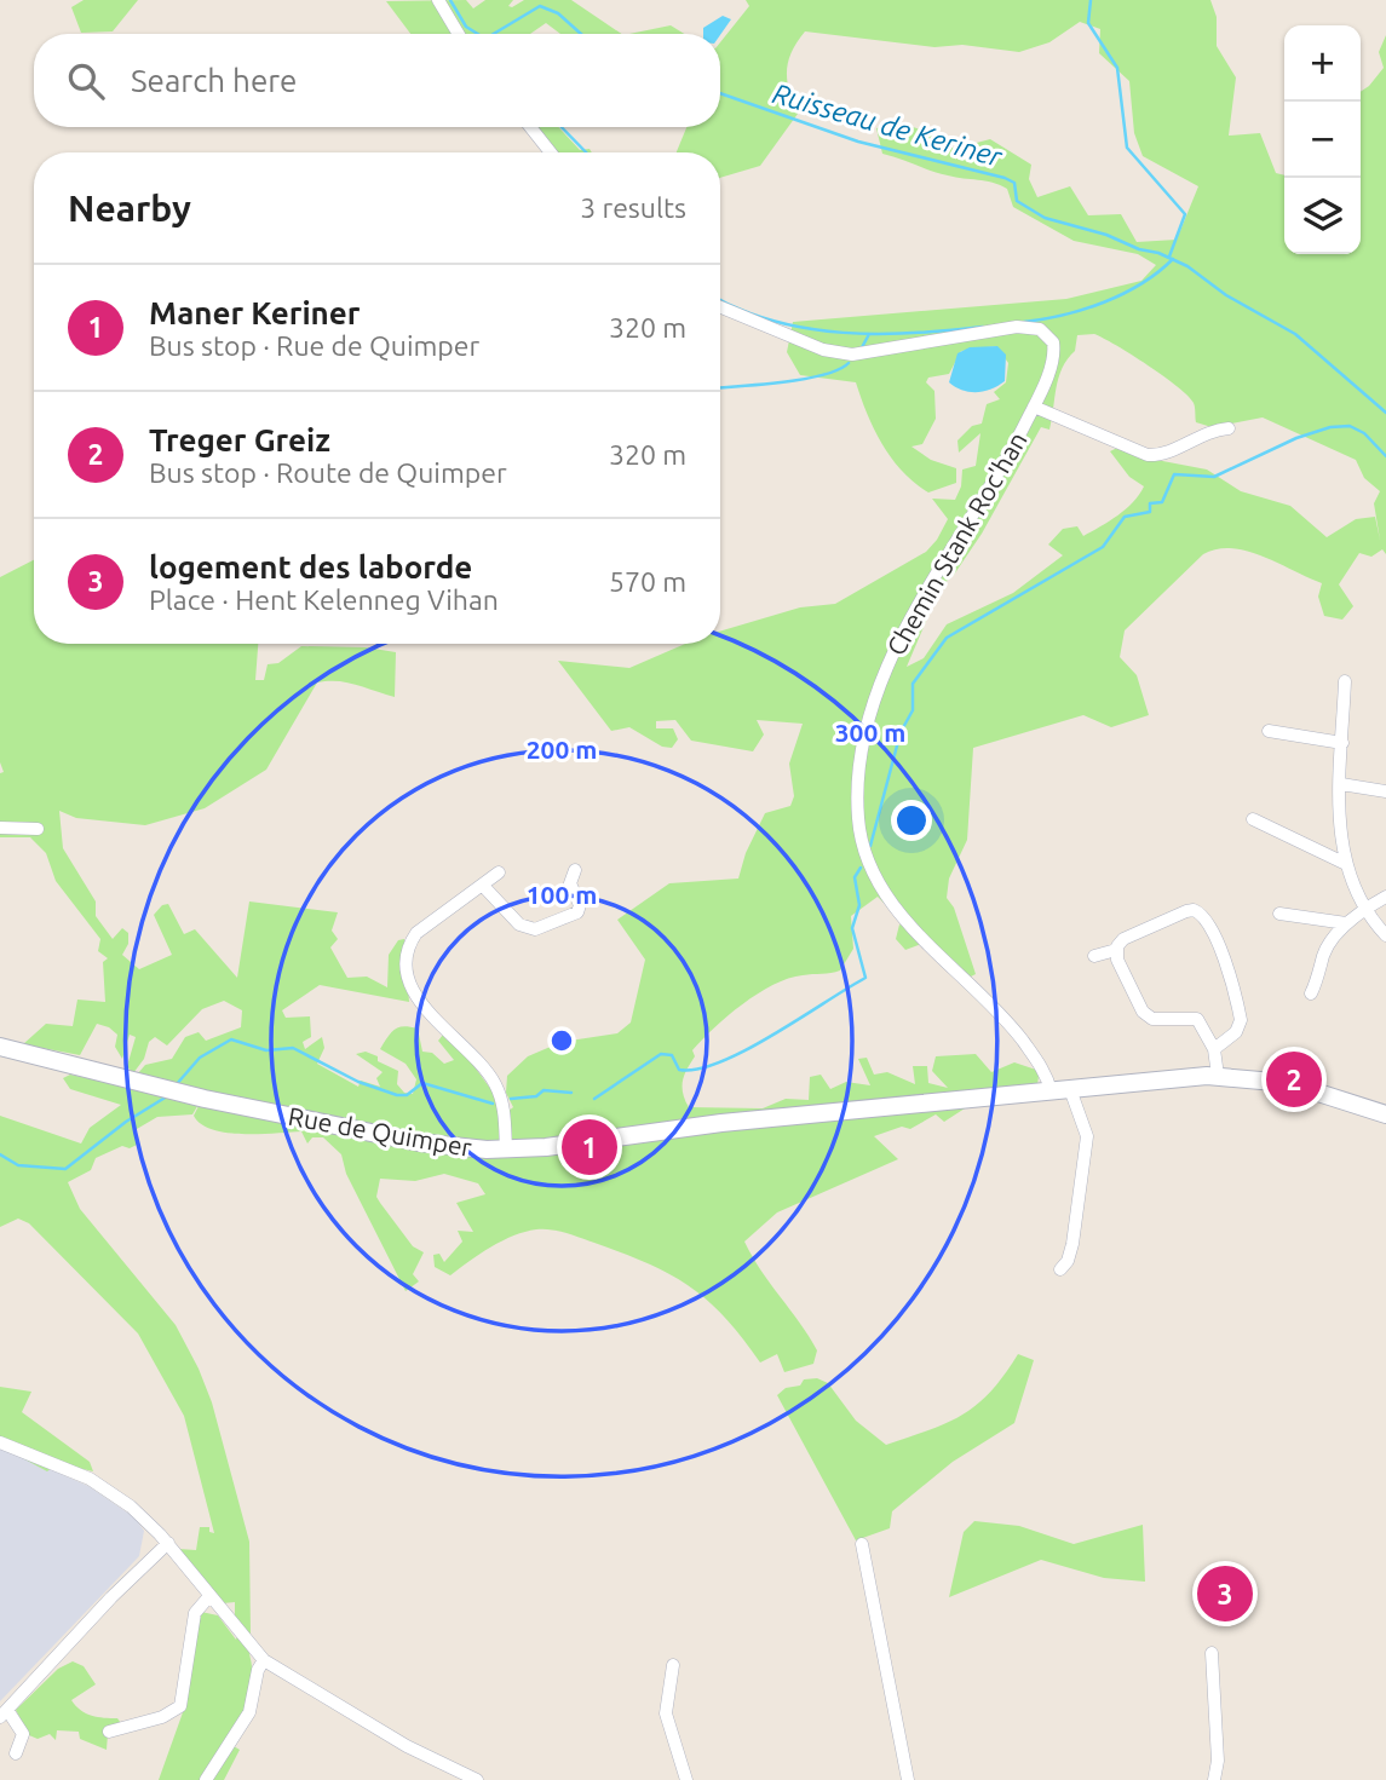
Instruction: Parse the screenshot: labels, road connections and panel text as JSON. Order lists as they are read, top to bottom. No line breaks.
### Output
{"streets":{"main road":["Rue de Quimper"],"street":["Chemin Stank Roc'han"]},"crossings":[["Chemin Stank Roc'han","Rue de Quimper"]],"water":["Ruisseau de Keriner"],"page":{"map_buttons":["+","−"],"search":"Search here","heading":["Nearby","3 results"],"list":[{"mark":"1","name":"Maner Keriner","note":"Bus stop · Rue de Quimper","value":"320 m"},{"mark":"2","name":"Treger Greiz","note":"Bus stop · Route de Quimper","value":"320 m"},{"mark":"3","name":"logement des laborde","note":"Place · Hent Kelenneg Vihan","value":"570 m"}],"pins":["2","1","3"]},"rings":["300 m","200 m","100 m"]}
